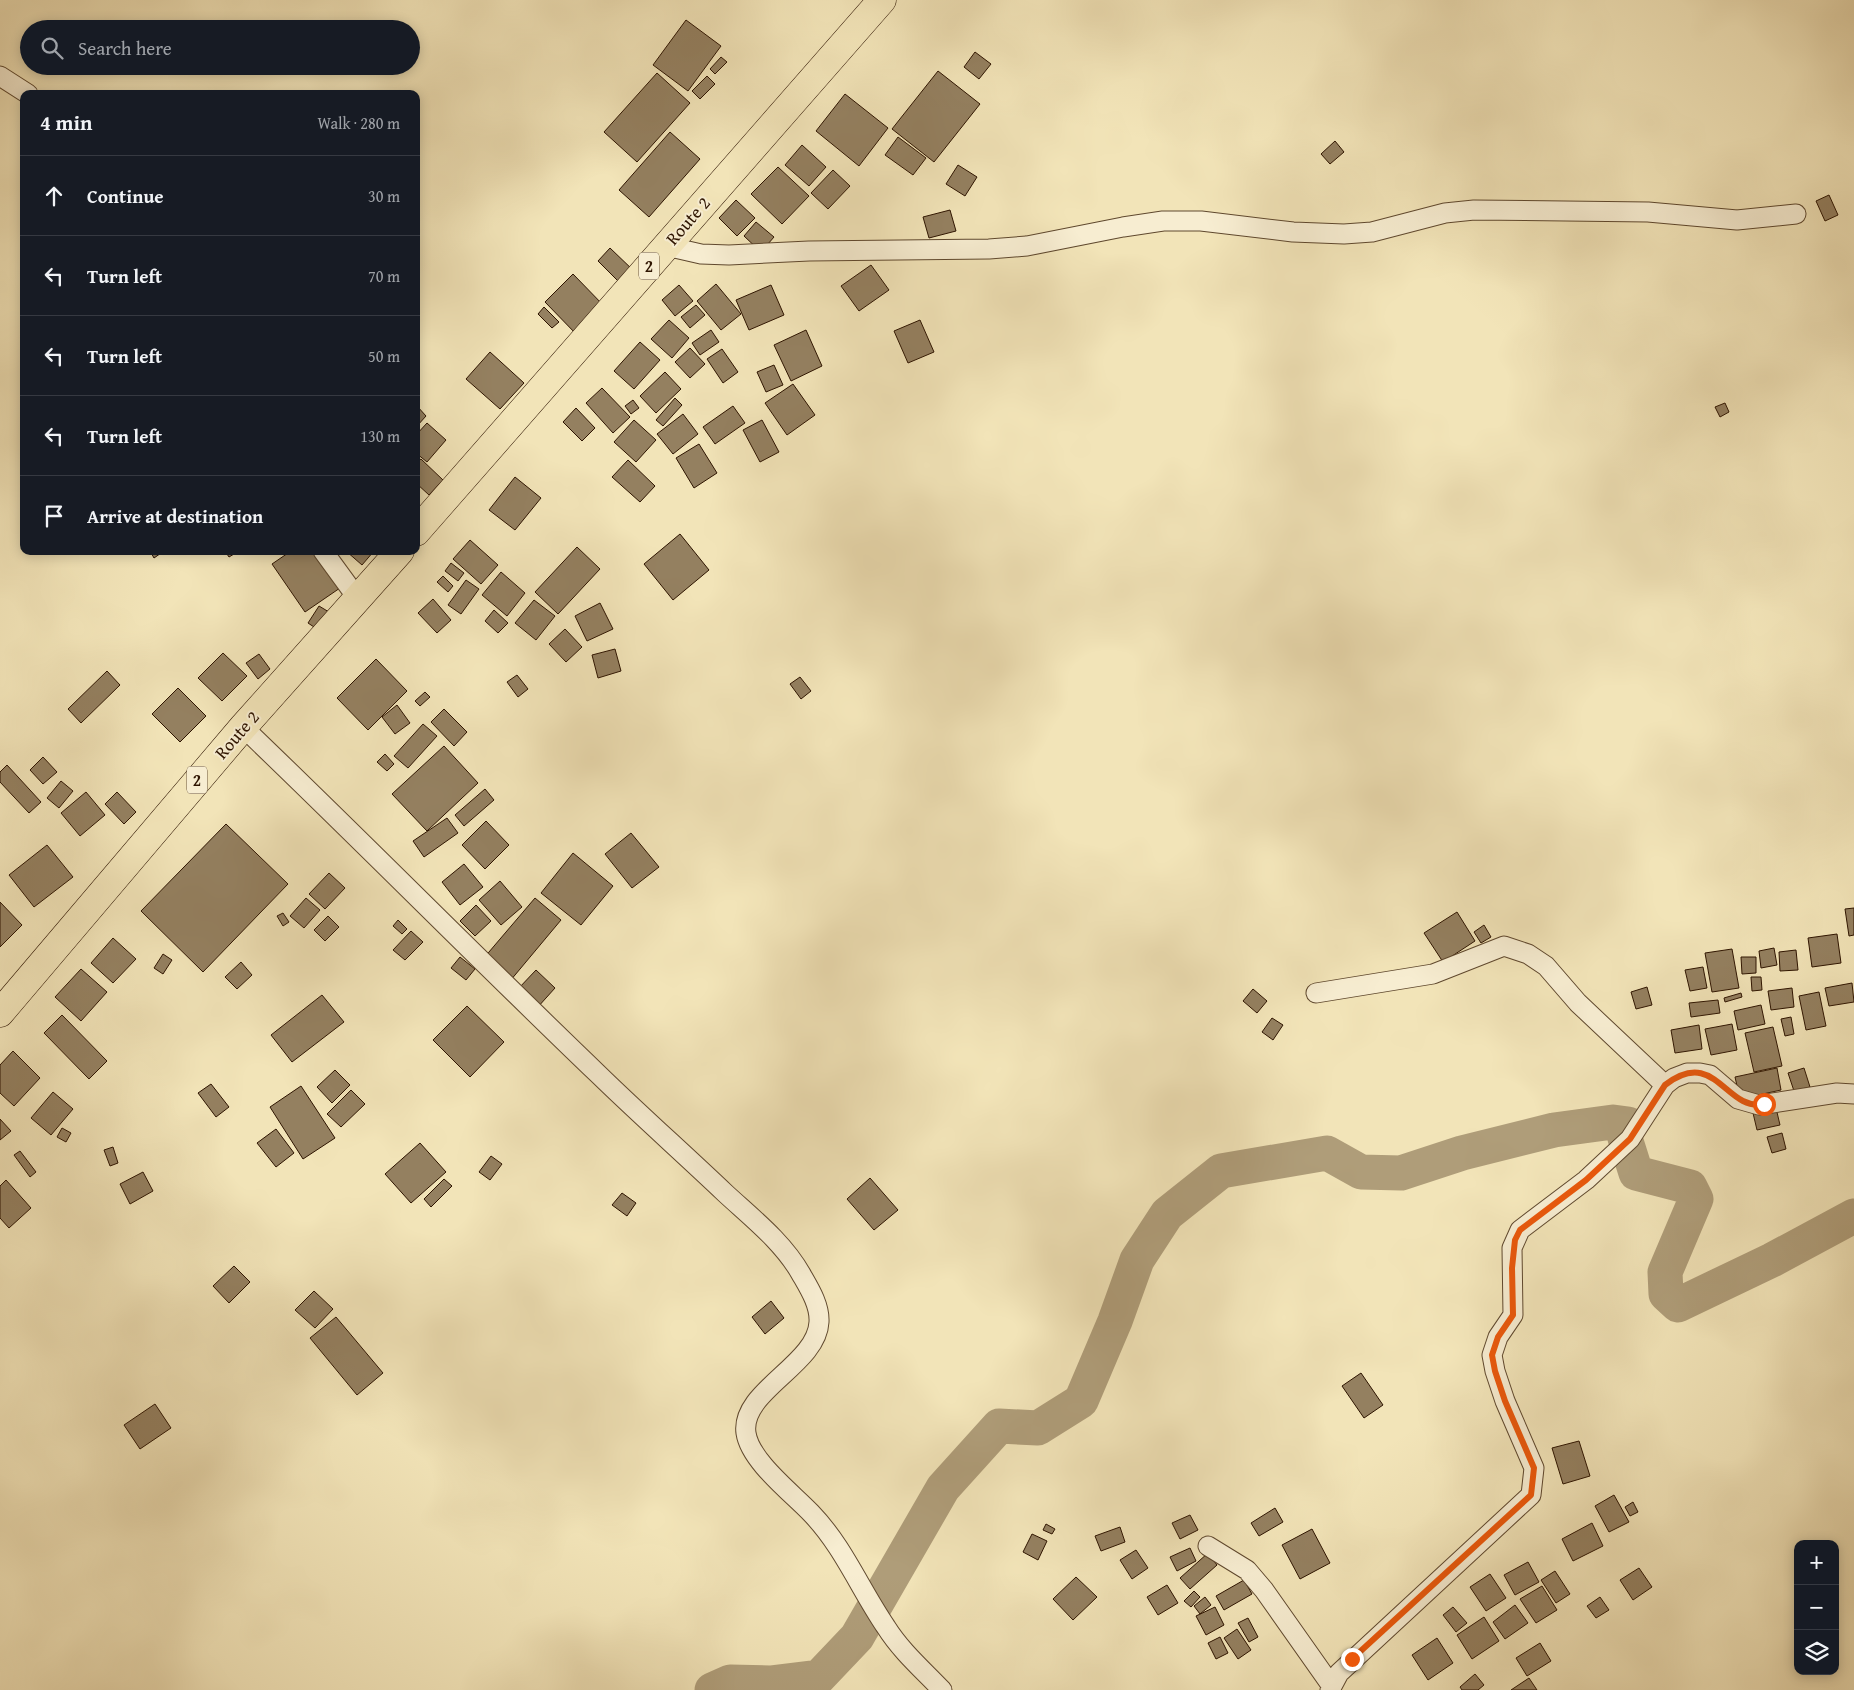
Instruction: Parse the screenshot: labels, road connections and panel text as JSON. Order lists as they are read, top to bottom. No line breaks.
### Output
{"streets":{"highway":["Route 2","2"]},"page":{"search":"Search here","heading":["4 min","Walk · 280 m"],"list":[["Continue","30 m"],["Turn left","70 m"],["Turn left","50 m"],["Turn left","130 m"],"Arrive at destination"],"map_buttons":["+","−"]}}
